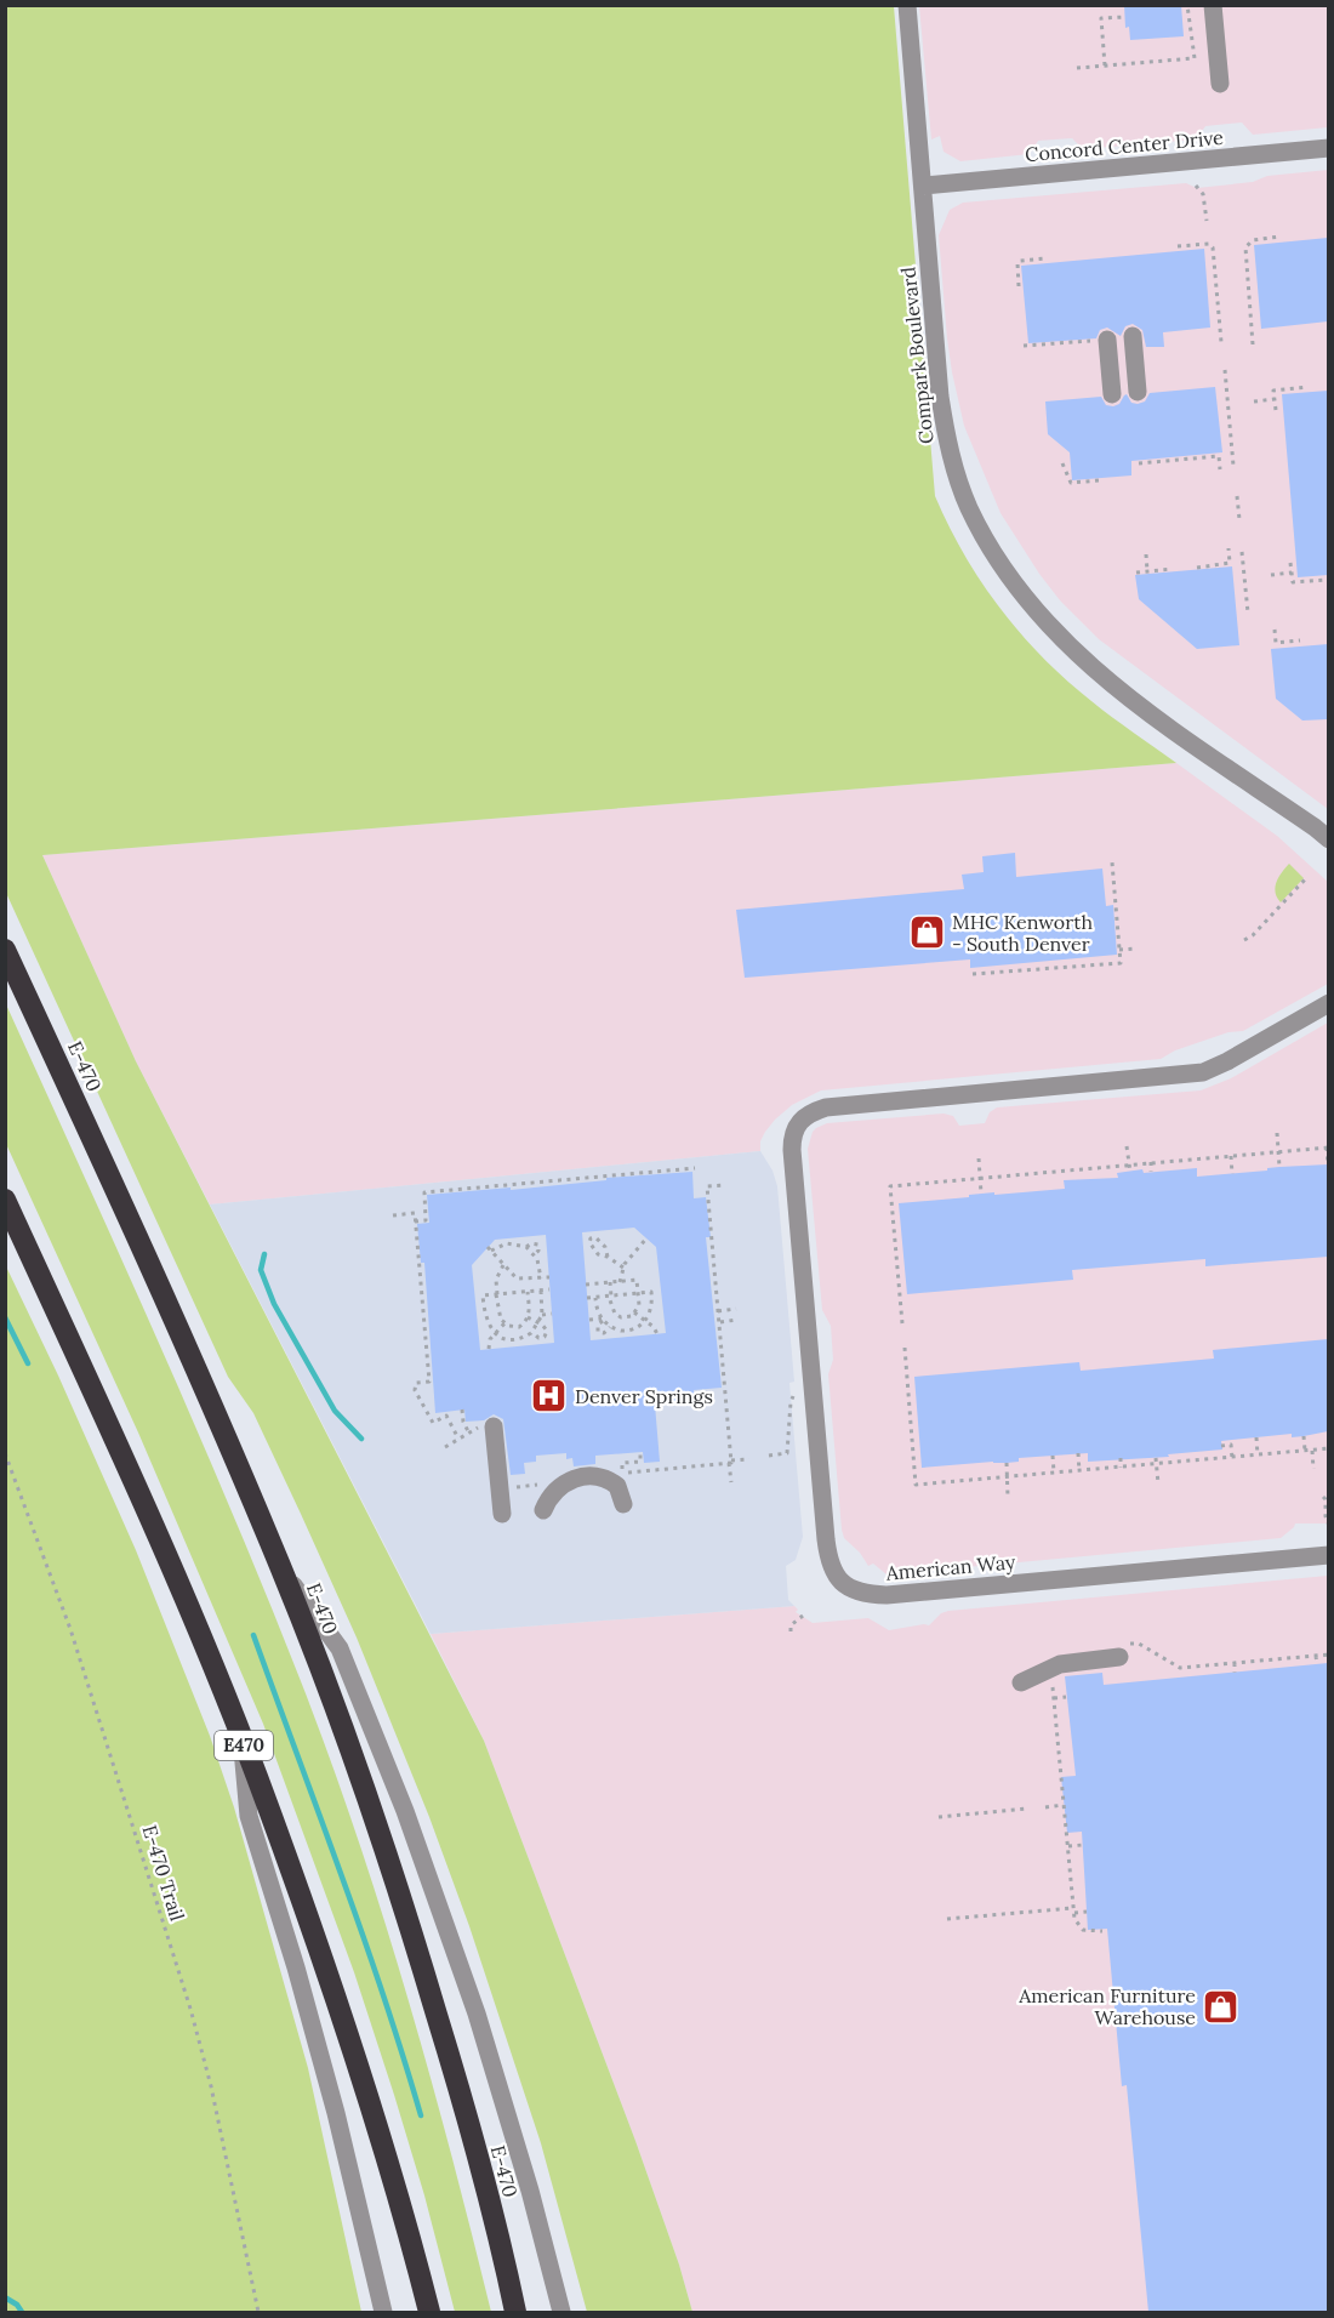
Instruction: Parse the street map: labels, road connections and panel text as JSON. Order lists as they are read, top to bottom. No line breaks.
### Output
{"streets":{"highway":["E-470","E470"],"street":["Concord Center Drive","Compark Boulevard","American Way"],"path":["E-470 Trail"]},"crossings":[["Concord Center Drive","Compark Boulevard"]],"places":{"shop":["MHC Kenworth - South Denver","American Furniture Warehouse"],"hospital":["Denver Springs"]}}
